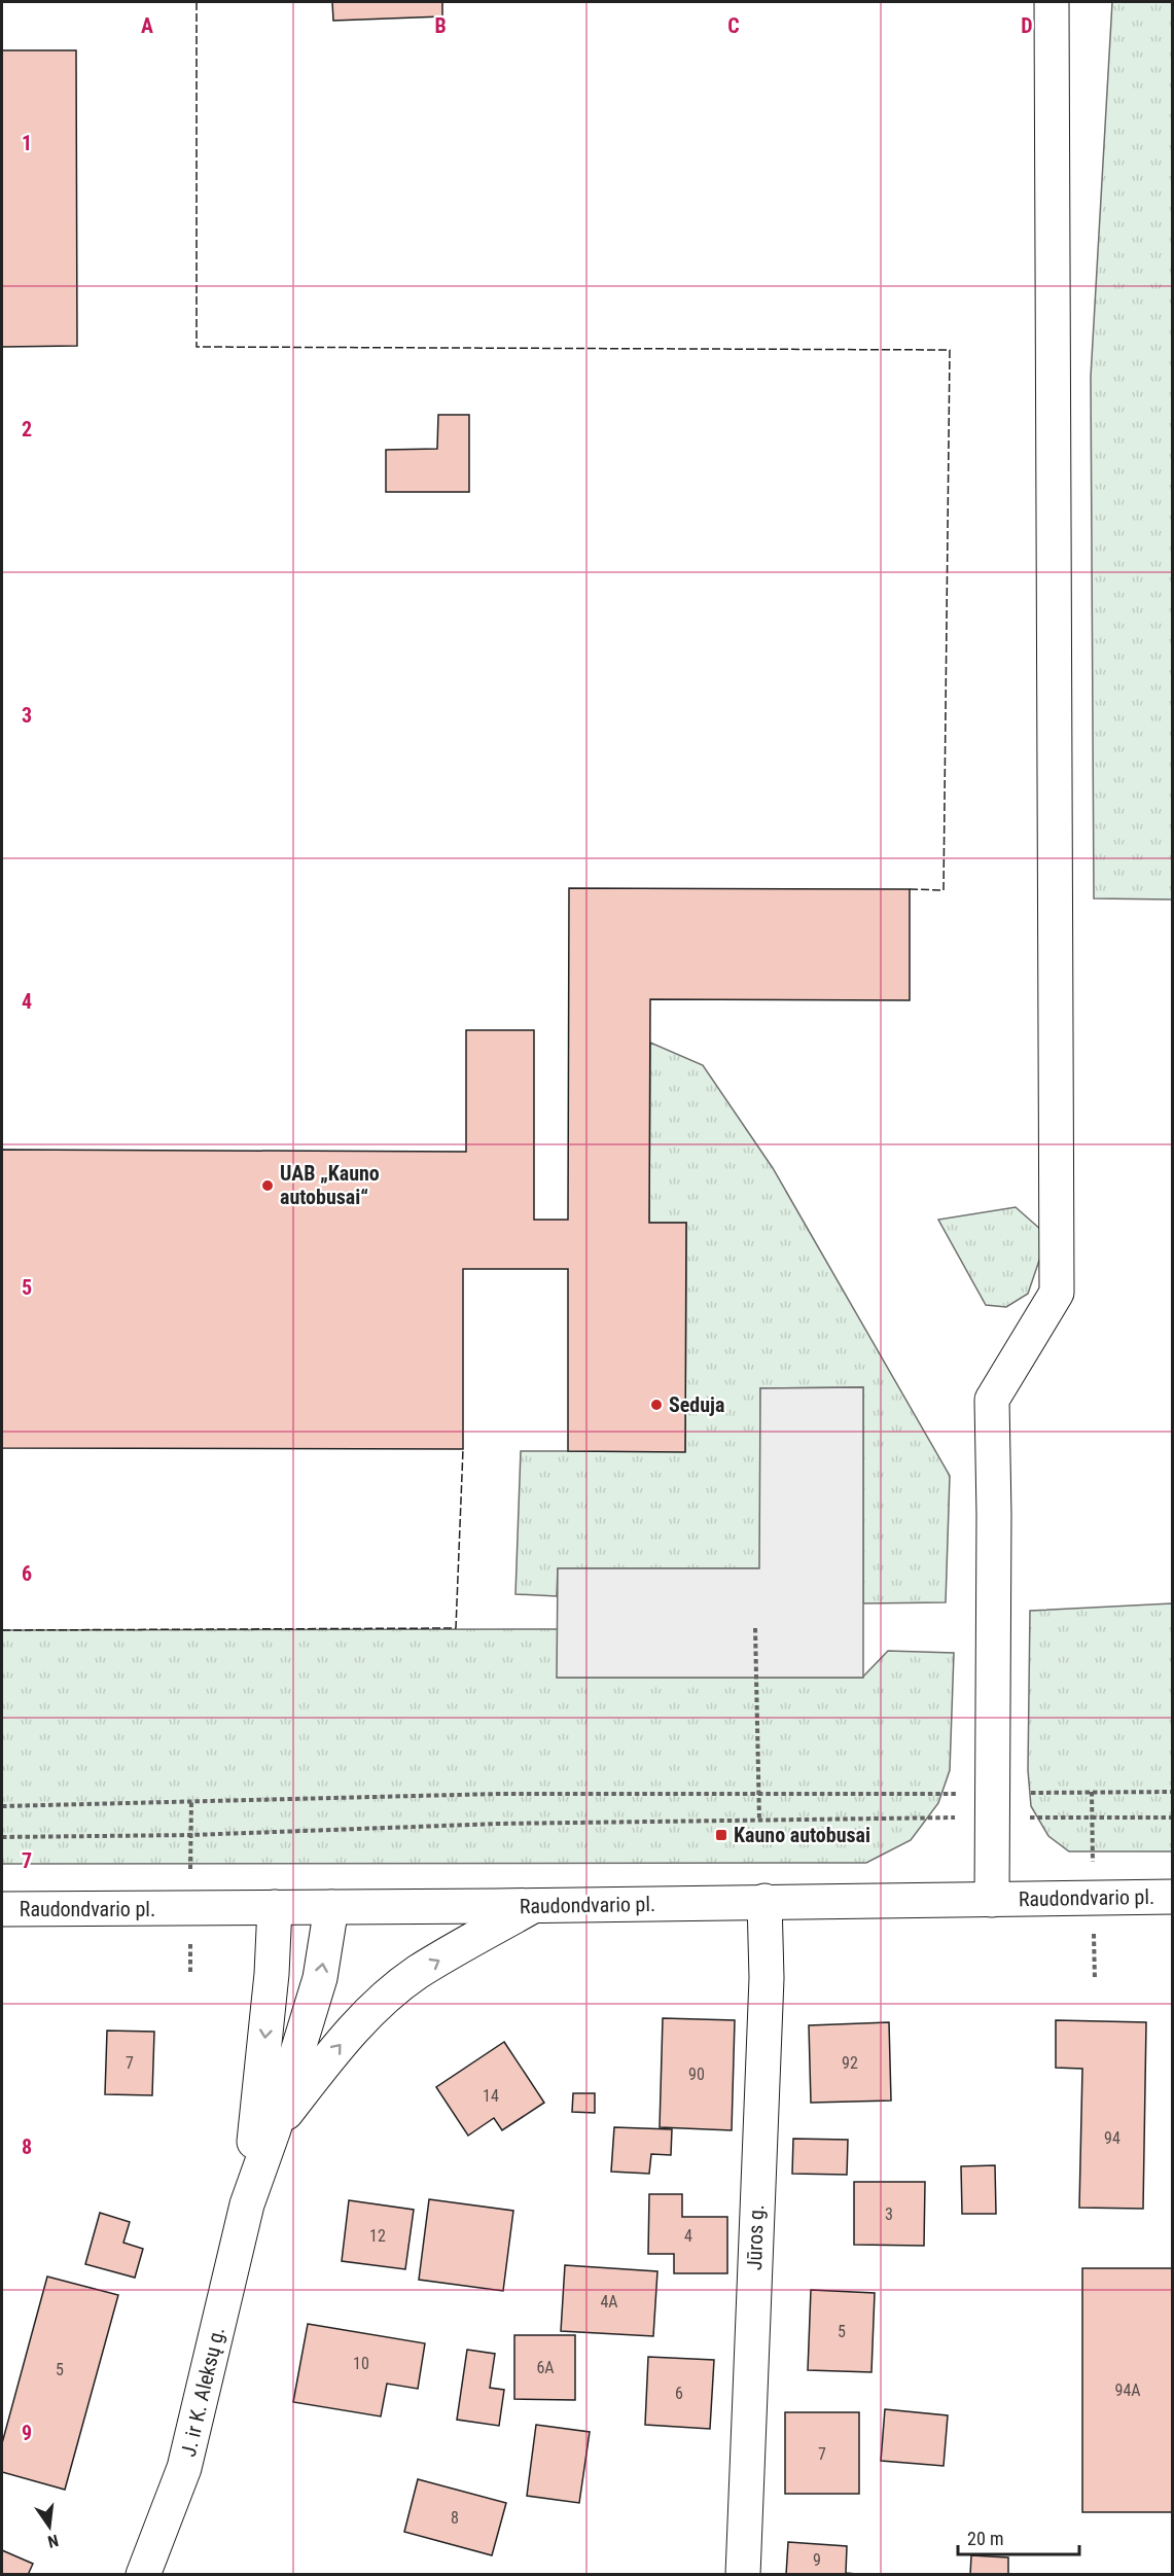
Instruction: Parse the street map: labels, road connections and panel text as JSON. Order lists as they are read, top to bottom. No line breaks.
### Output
{"streets":{"street":["Raudondvario pl.","Jūros g.","J. ir K. Aleksų g."]},"crossings":[["Raudondvario pl.","Jūros g."],["Raudondvario pl.","J. ir K. Aleksų g."]],"places":{"other":["UAB „Kauno autobusai“","Seduja"],"transit":["Kauno autobusai"]},"house_numbers":["7","92","90","14","94","3","12","4","4A","5","10","6A","5","94A","6","7","8","9"],"scale_bar":"20 m","north":"bottom","grid":{"columns":["A","B","C","D"],"rows":["1","2","3","4","5","6","7","8","9"]}}
